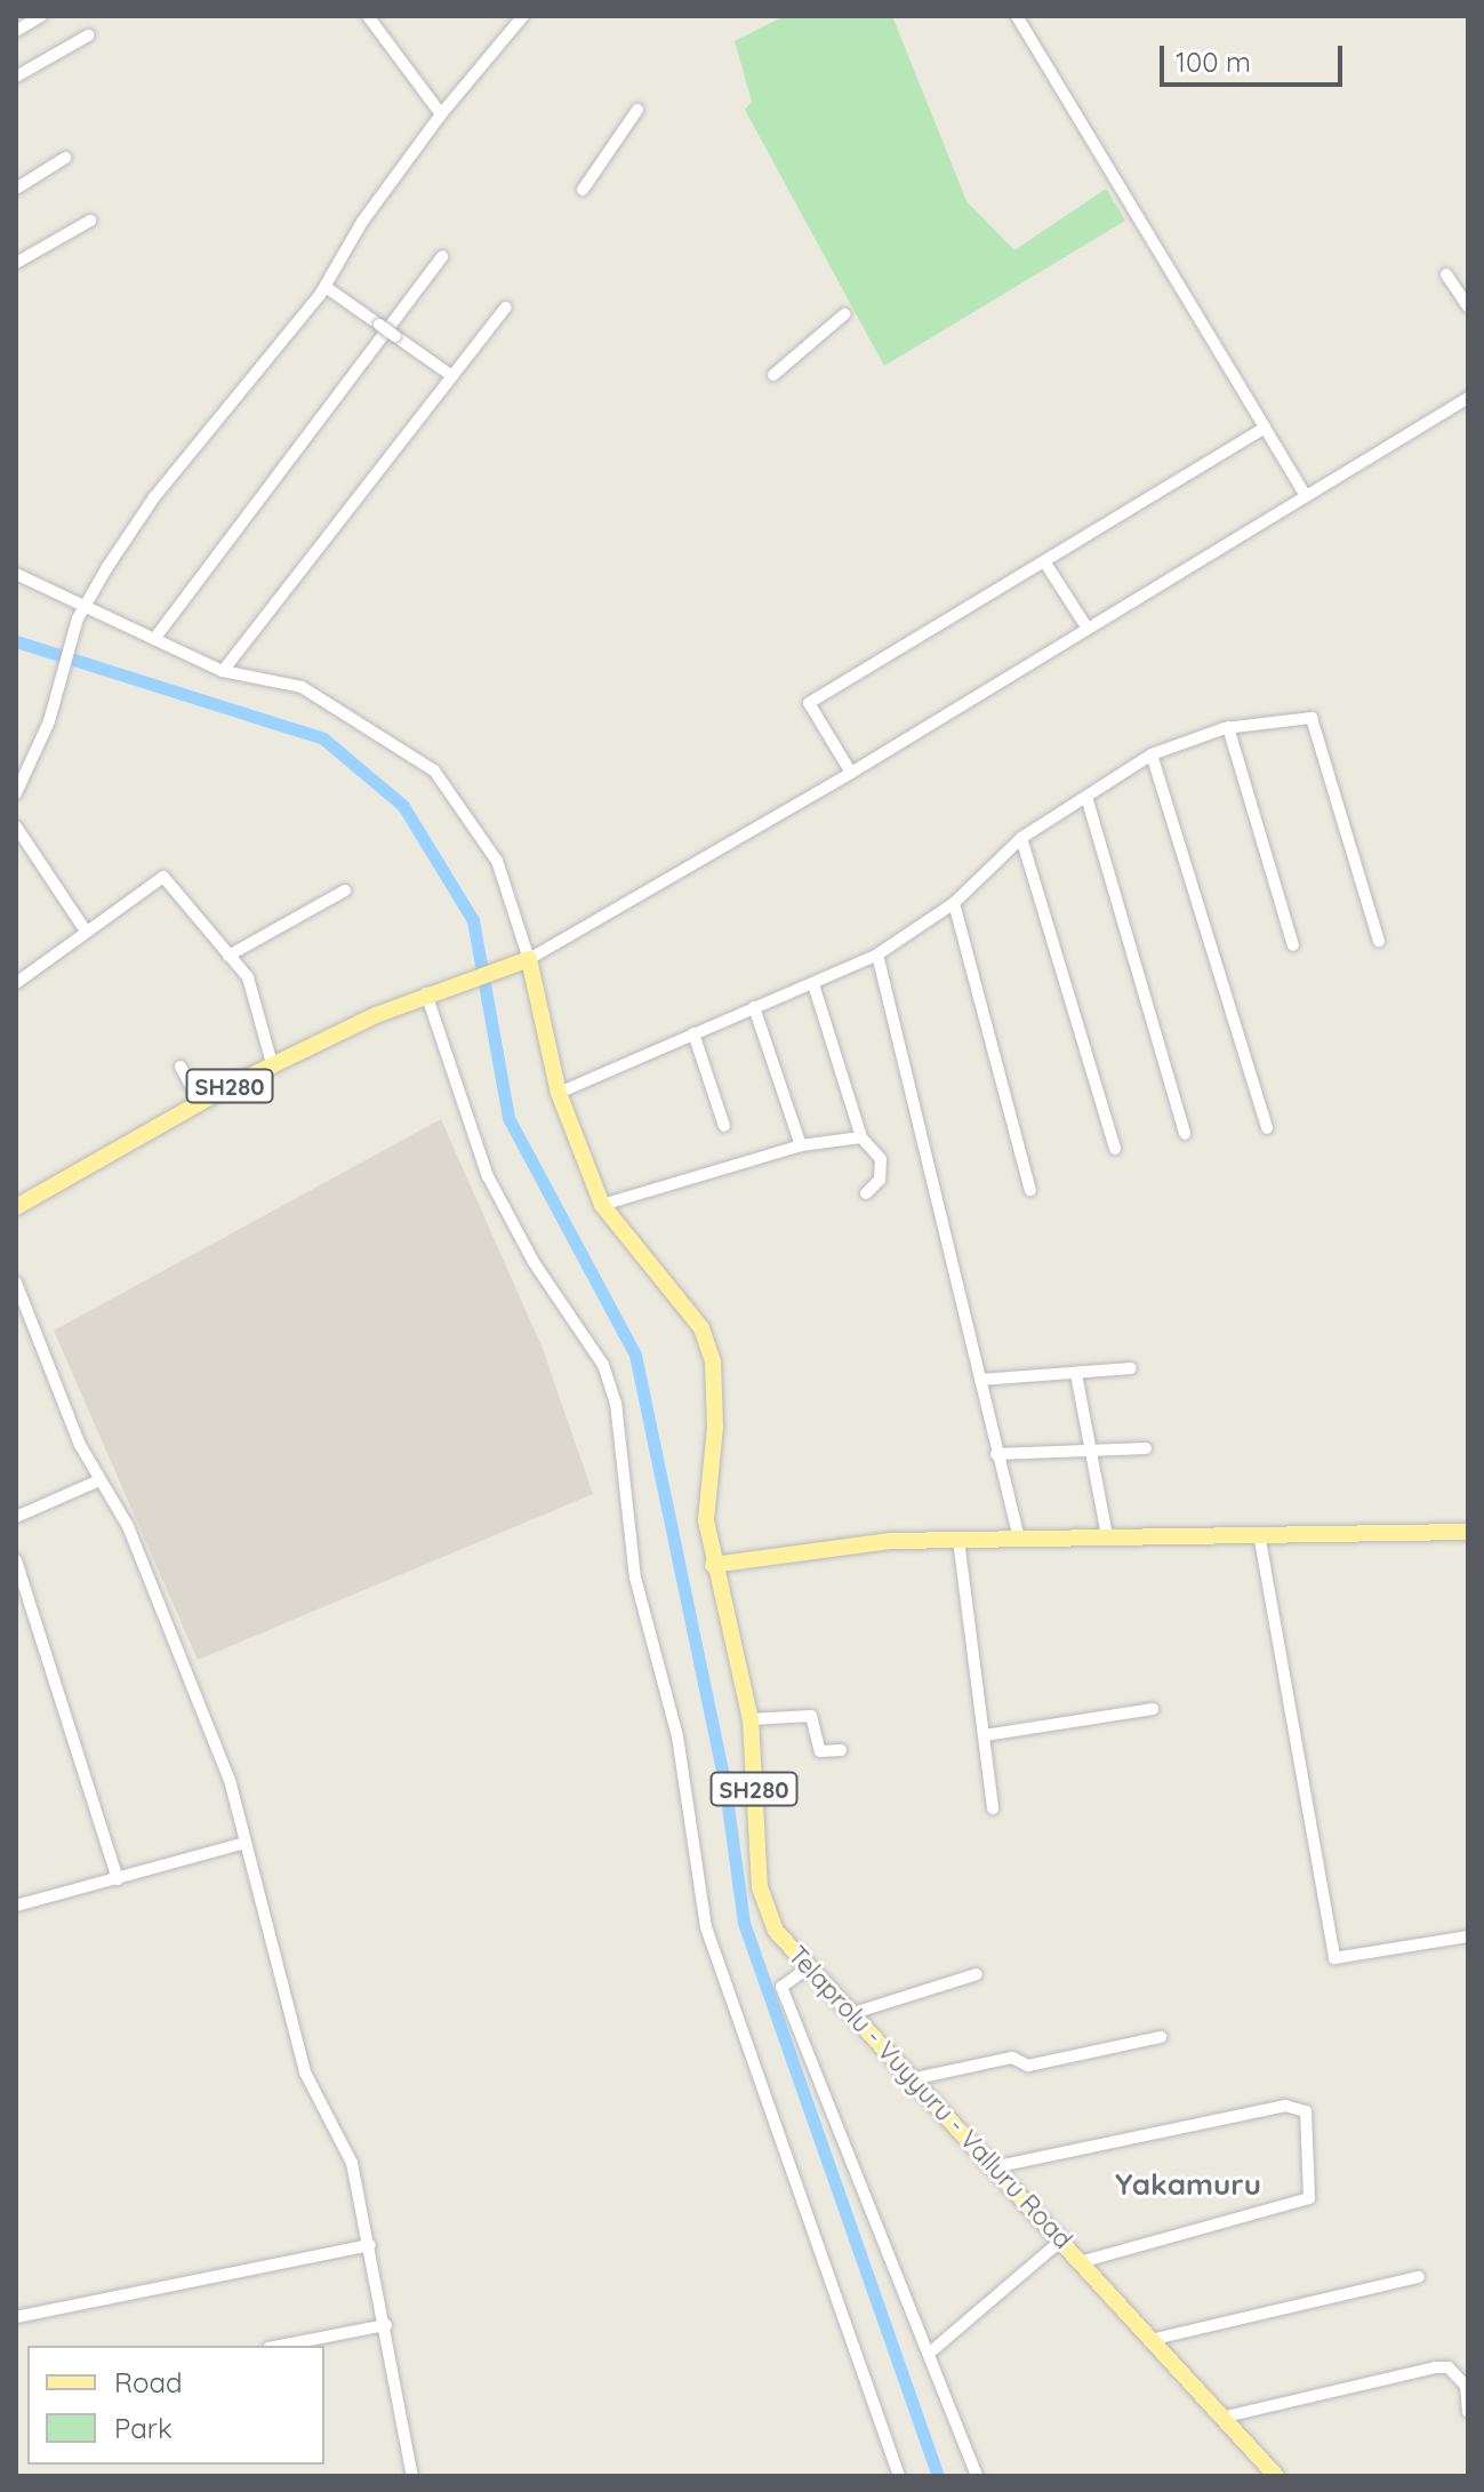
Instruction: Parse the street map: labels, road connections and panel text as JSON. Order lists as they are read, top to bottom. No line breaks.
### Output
{"streets":{"main road":["SH280","Telaprolu - Vuyyuru - Valluru Road"]},"crossings":[["SH280","Telaprolu - Vuyyuru - Valluru Road"]],"districts":["Yakamuru"],"legend":["Road","Park"],"scale_bar":"100 m"}
